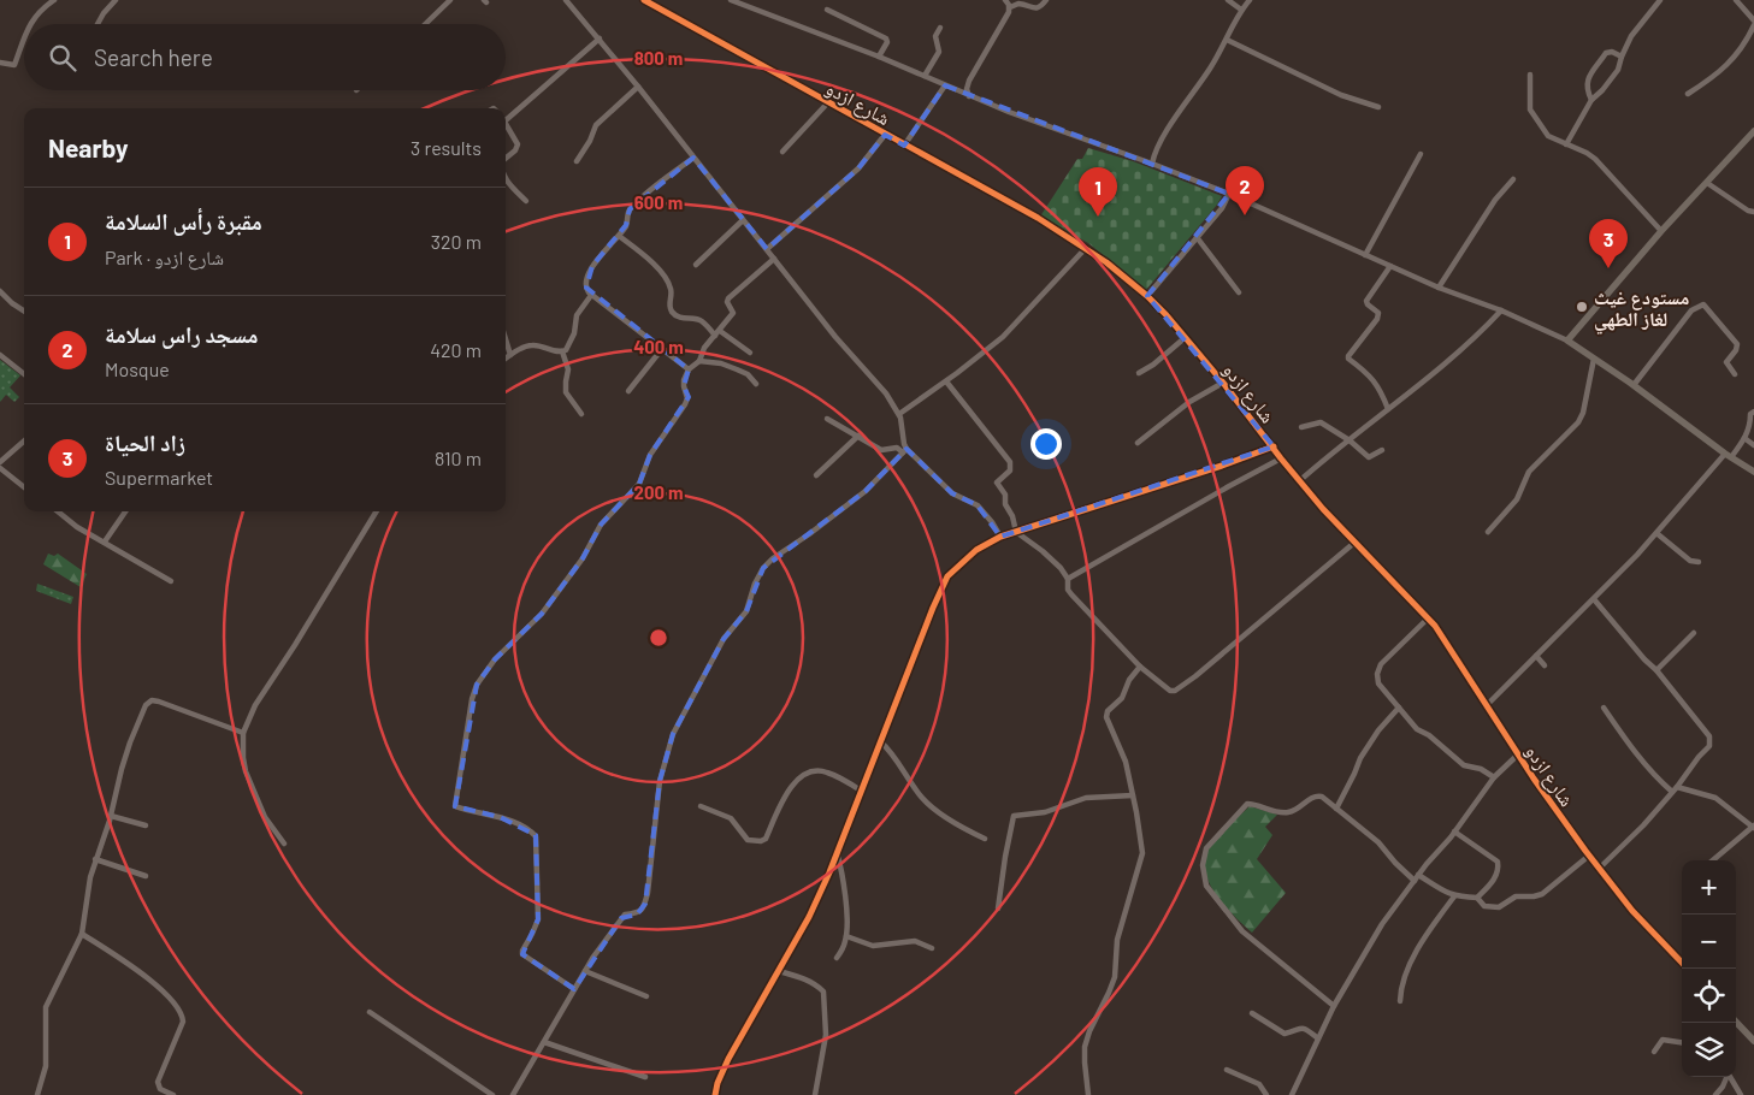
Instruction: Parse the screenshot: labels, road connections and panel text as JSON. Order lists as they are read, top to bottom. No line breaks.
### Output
{"streets":{"street":["شارع ازدو"]},"places":["مستودع غيث لغاز الطهي"],"page":{"search":"Search here","heading":["Nearby","3 results"],"pins":["2","1","3"],"list":[{"mark":"1","name":"مقبرة رأس السلامة","note":"Park · شارع ازدو","value":"320 m"},{"mark":"2","name":"مسجد راس سلامة","note":"Mosque","value":"420 m"},{"mark":"3","name":"زاد الحياة","note":"Supermarket","value":"810 m"}],"map_buttons":["+","−"]},"rings":["800 m","600 m","400 m","200 m"]}
